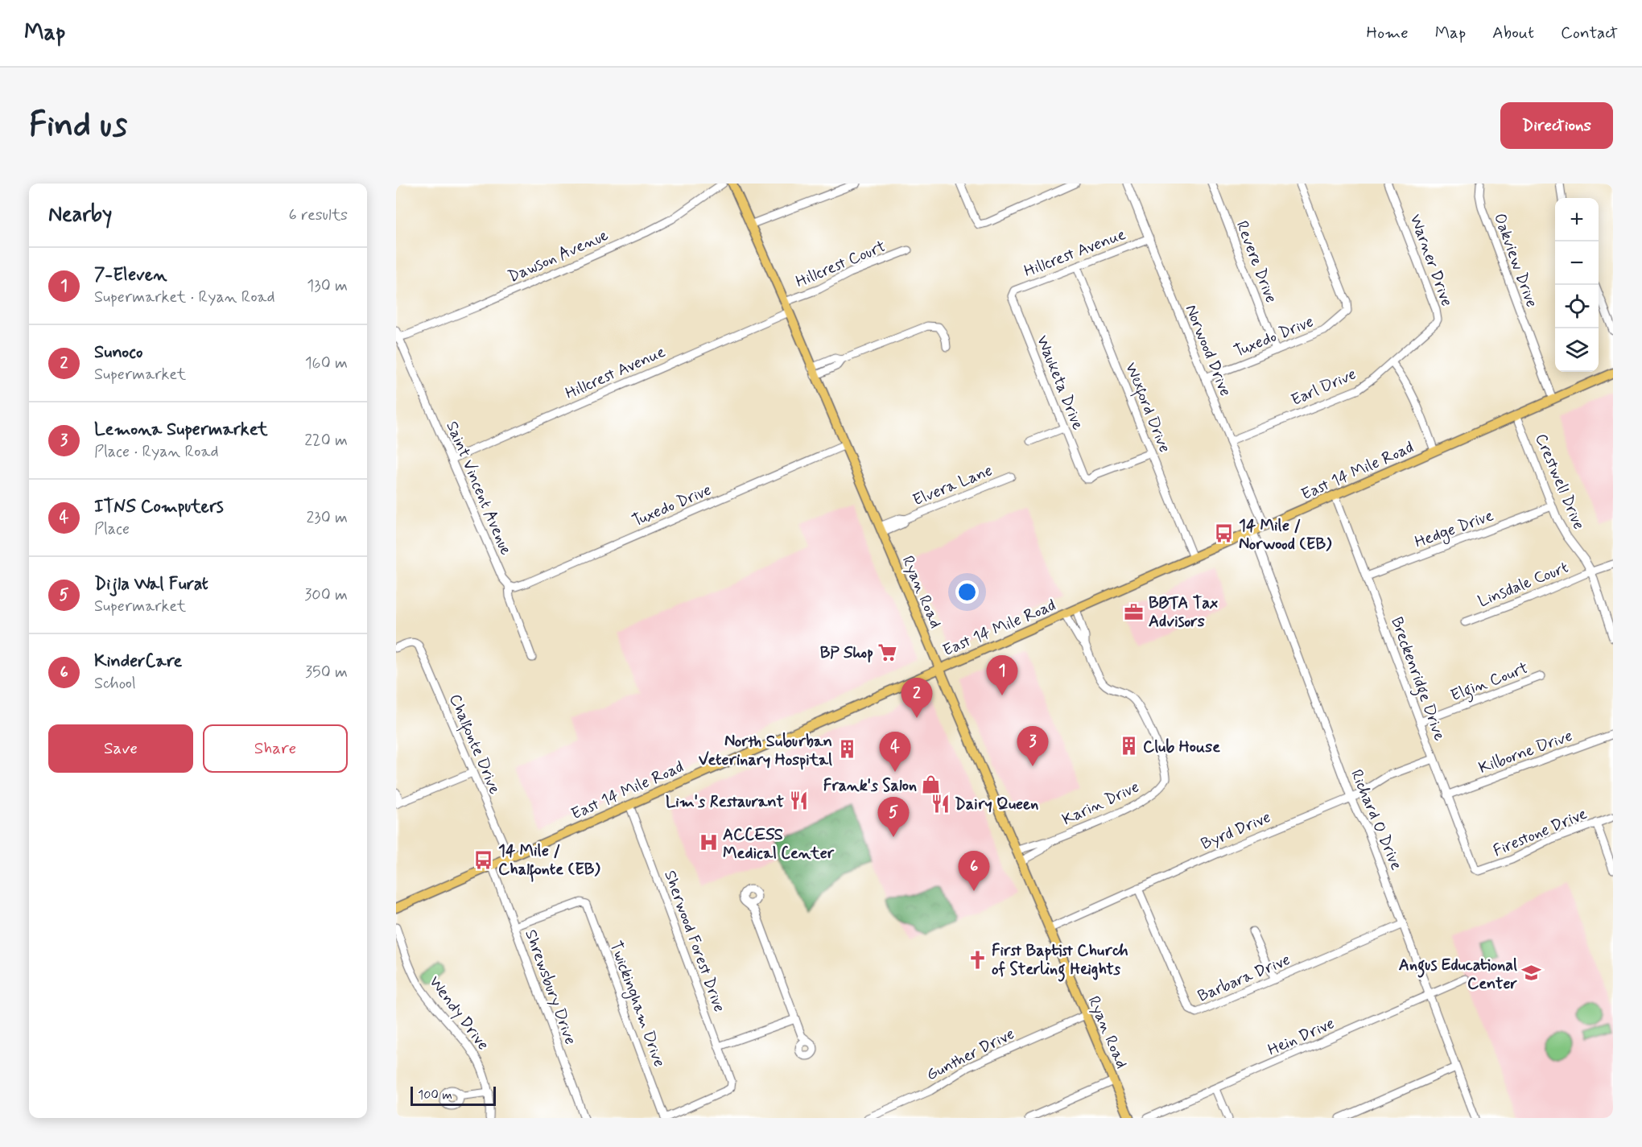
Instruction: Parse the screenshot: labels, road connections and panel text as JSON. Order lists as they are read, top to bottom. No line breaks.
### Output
{"streets":{"main road":["East 14 Mile Road","Ryan Road"],"street":["Hillcrest Avenue","Dawson Avenue","Warner Drive","Oakview Drive","Revere Drive","Hillcrest Court","Tuxedo Drive","Norwood Drive","Wauketa Drive","Earl Drive","Wexford Drive","Crestwell Drive","Elvera Lane","Saint Vincent Avenue","Hedge Drive","Linsdale Court","Breckenridge Drive","Elgin Court","Chalfonte Drive","Kilborne Drive","Karin Drive","Richard O Drive","Byrd Drive","Firestone Drive","Sherwood Forest Drive","Barbara Drive","Shrewsbury Drive","Twickingham Drive","Wendy Drive","Hein Drive","Gunther Drive"]},"crossings":[["Hillcrest Avenue","Norwood Drive"],["Hillcrest Avenue","Wauketa Drive"],["Hillcrest Avenue","Wexford Drive"],["Hillcrest Avenue","Saint Vincent Avenue"],["Hillcrest Avenue","Ryan Road"],["Dawson Avenue","Saint Vincent Avenue"],["Warner Drive","Earl Drive"],["Oakview Drive","East 14 Mile Road"],["Revere Drive","Tuxedo Drive"],["Hillcrest Court","Ryan Road"],["Tuxedo Drive","Norwood Drive"],["Tuxedo Drive","Saint Vincent Avenue"],["Tuxedo Drive","Ryan Road"],["Norwood Drive","Earl Drive"],["Norwood Drive","East 14 Mile Road"],["Wauketa Drive","Wexford Drive"],["Wexford Drive","East 14 Mile Road"],["East 14 Mile Road","Crestwell Drive"],["East 14 Mile Road","Ryan Road"],["East 14 Mile Road","Breckenridge Drive"],["East 14 Mile Road","Chalfonte Drive"],["East 14 Mile Road","Karin Drive"],["East 14 Mile Road","Richard O Drive"],["East 14 Mile Road","Sherwood Forest Drive"],["East 14 Mile Road","Shrewsbury Drive"],["Crestwell Drive","Hedge Drive"],["Crestwell Drive","Linsdale Court"],["Elvera Lane","Ryan Road"],["Hedge Drive","Breckenridge Drive"],["Ryan Road","Karin Drive"],["Ryan Road","Byrd Drive"],["Ryan Road","Gunther Drive"],["Breckenridge Drive","Elgin Court"],["Breckenridge Drive","Kilborne Drive"],["Breckenridge Drive","Byrd Drive"],["Breckenridge Drive","Firestone Drive"],["Richard O Drive","Byrd Drive"],["Richard O Drive","Barbara Drive"],["Richard O Drive","Hein Drive"],["Byrd Drive","Barbara Drive"],["Sherwood Forest Drive","Twickingham Drive"],["Shrewsbury Drive","Twickingham Drive"]],"places":{"bus stop":["14 Mile / Norwood (EB)","14 Mile / Chalfonte (EB)"],"office":["BBTA Tax Advisors"],"supermarket":["BP Shop"],"building":["Club House","North Suburban Veterinary Hospital"],"shop":["Frank's Salon"],"restaurant":["Lim's Restaurant","Dairy Queen"],"hospital":["ACCESS Medical Center"],"church":["First Baptist Church of Sterling Heights"],"school or university":["Angus Educational Center"]},"scale_bar":"100 m","page":{"header":"Map","nav":["Home","Map","About","Contact"],"buttons":["Directions",["Save","Share"]],"title":"Find us","heading":["Nearby","6 results"],"map_buttons":["+","−"],"list":[{"mark":"1","name":"7-Eleven","note":"Supermarket · Ryan Road","value":"130 m"},{"mark":"2","name":"Sunoco","note":"Supermarket","value":"160 m"},{"mark":"3","name":"Lemona Supermarket","note":"Place · Ryan Road","value":"220 m"},{"mark":"4","name":"ITNS Computers","note":"Place","value":"230 m"},{"mark":"5","name":"Dijla Wal Furat","note":"Supermarket","value":"300 m"},{"mark":"6","name":"KinderCare","note":"School","value":"350 m"}],"pins":["1","2","3","4","5","6"],"scale":"100 m"}}
